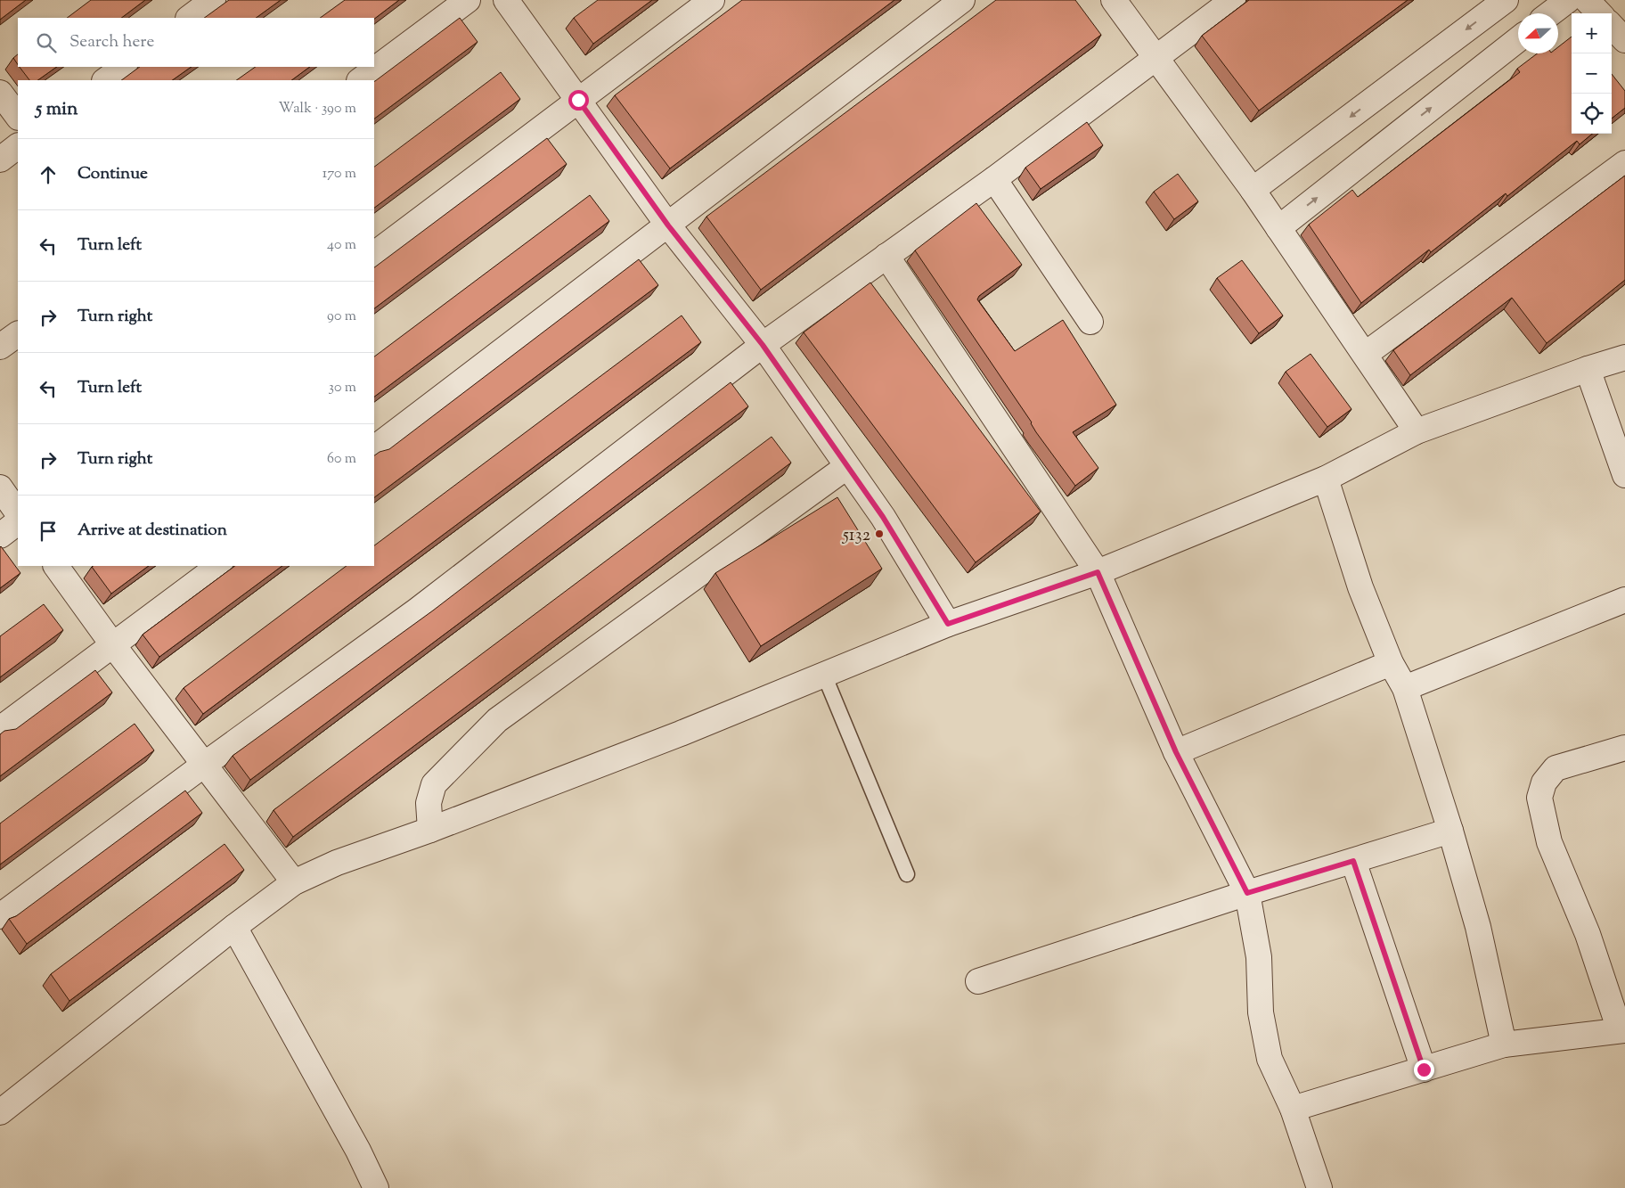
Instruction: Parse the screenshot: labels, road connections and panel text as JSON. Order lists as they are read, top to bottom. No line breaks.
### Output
{"places":["5132"],"north":"left","page":{"map_buttons":["+","−"],"search":"Search here","heading":["5 min","Walk · 390 m"],"list":[["Continue","170 m"],["Turn left","40 m"],["Turn right","90 m"],["Turn left","30 m"],["Turn right","60 m"],"Arrive at destination"]}}
